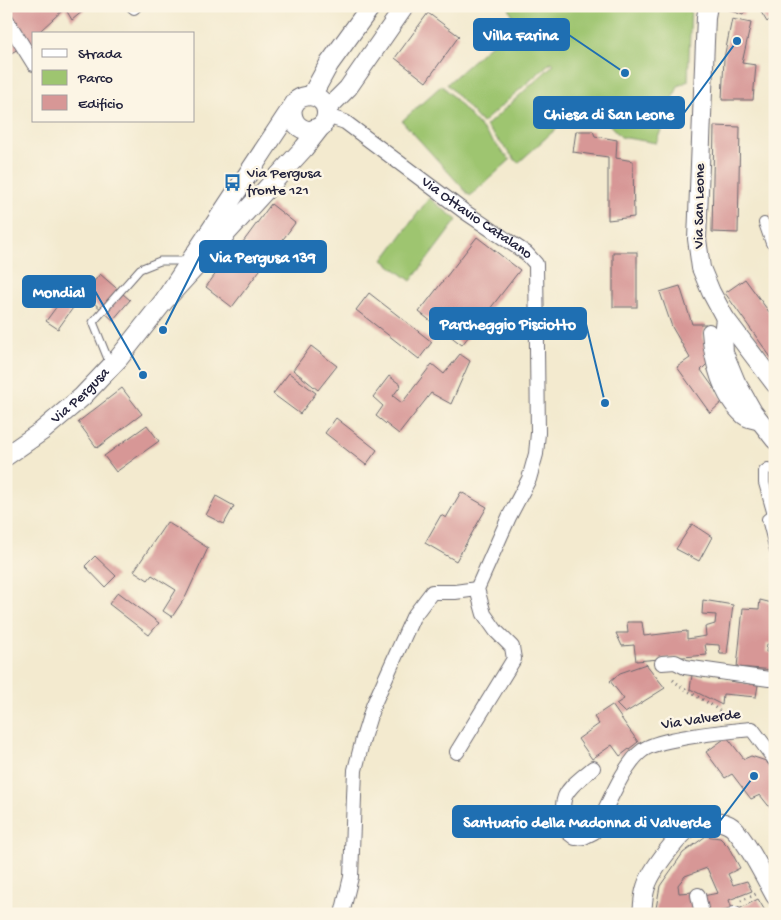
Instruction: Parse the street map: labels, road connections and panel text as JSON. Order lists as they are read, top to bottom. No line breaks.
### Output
{"streets":{"main road":["Via Pergusa"],"street":["Via San Leone","Via Ottavio Catalano","Via Valverde"]},"places":{"other":["Chiesa di San Leone","Villa Farina","Via Pergusa 139","Mondial","Parcheggio Pisciotto","Santuario della Madonna di Valverde"],"bus stop":["Via Pergusa fronte 121"]},"legend":["Strada","Parco","Edificio"]}
